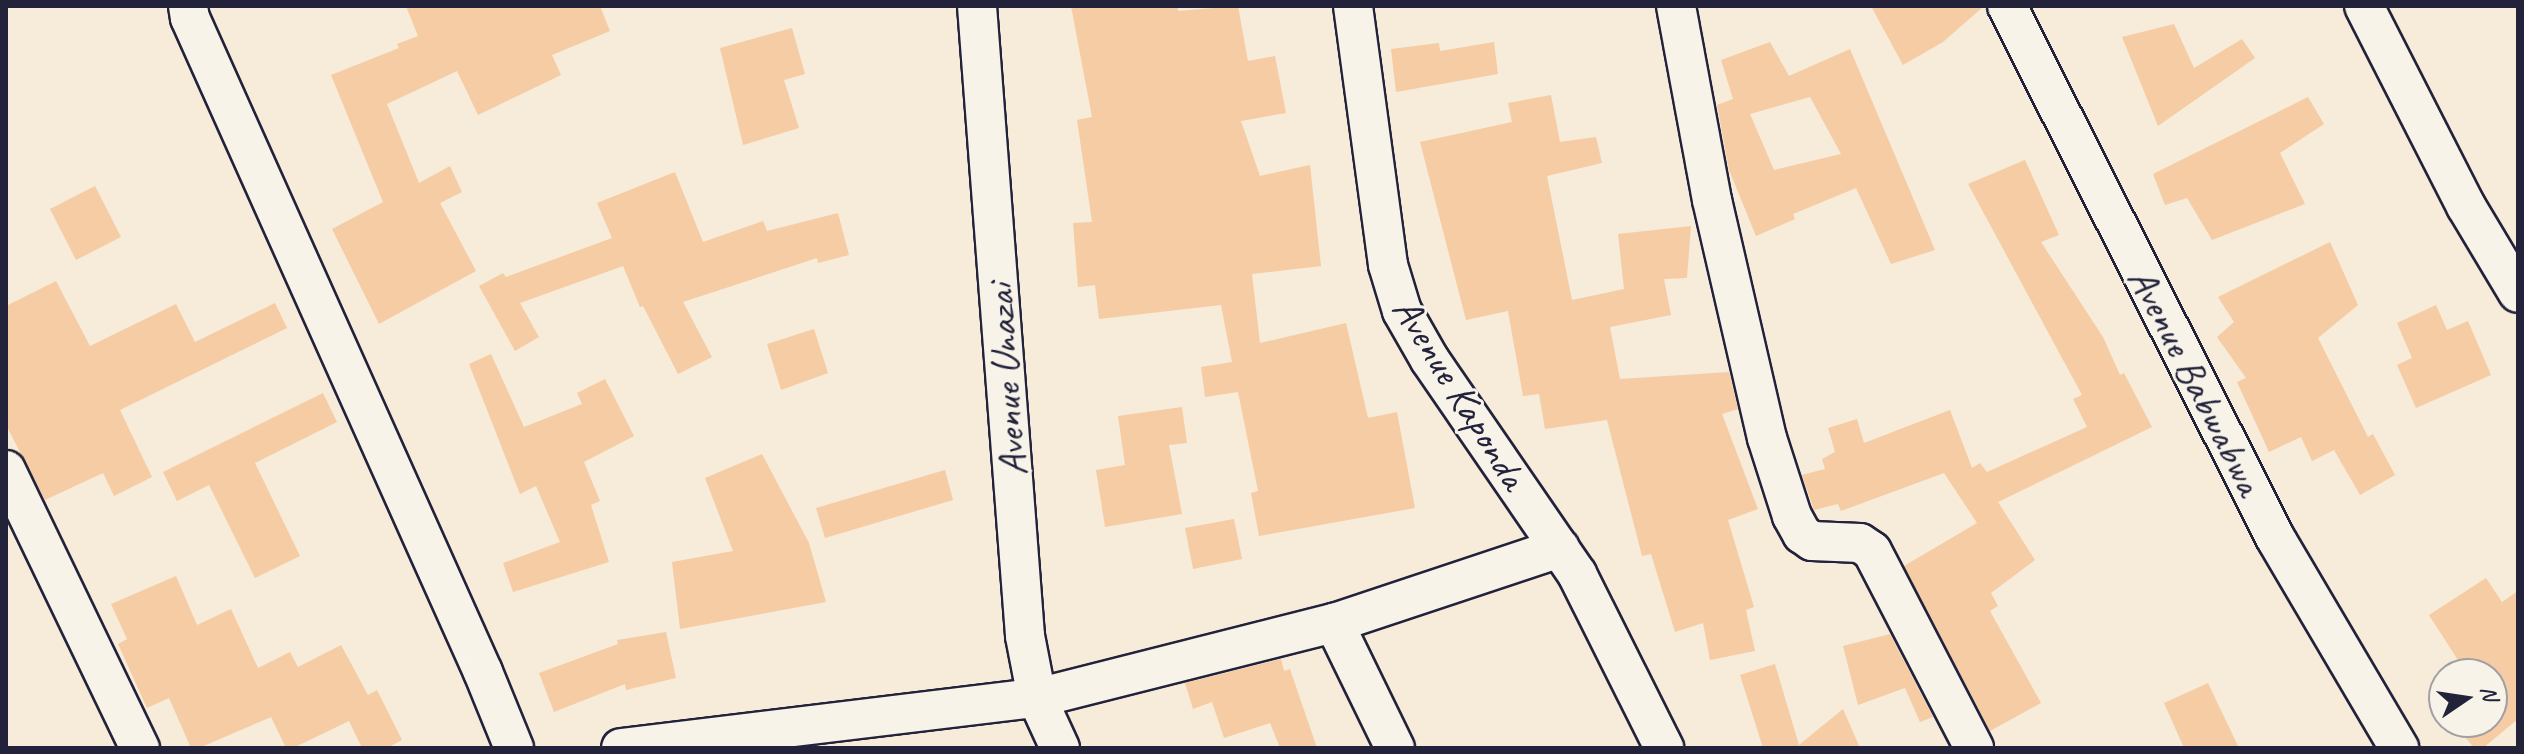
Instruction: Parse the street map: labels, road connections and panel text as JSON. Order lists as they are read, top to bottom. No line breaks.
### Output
{"streets":{"street":["Avenue Unazai","Avenue Babwabwa","Avenue Kaponda"]},"north":"right"}
